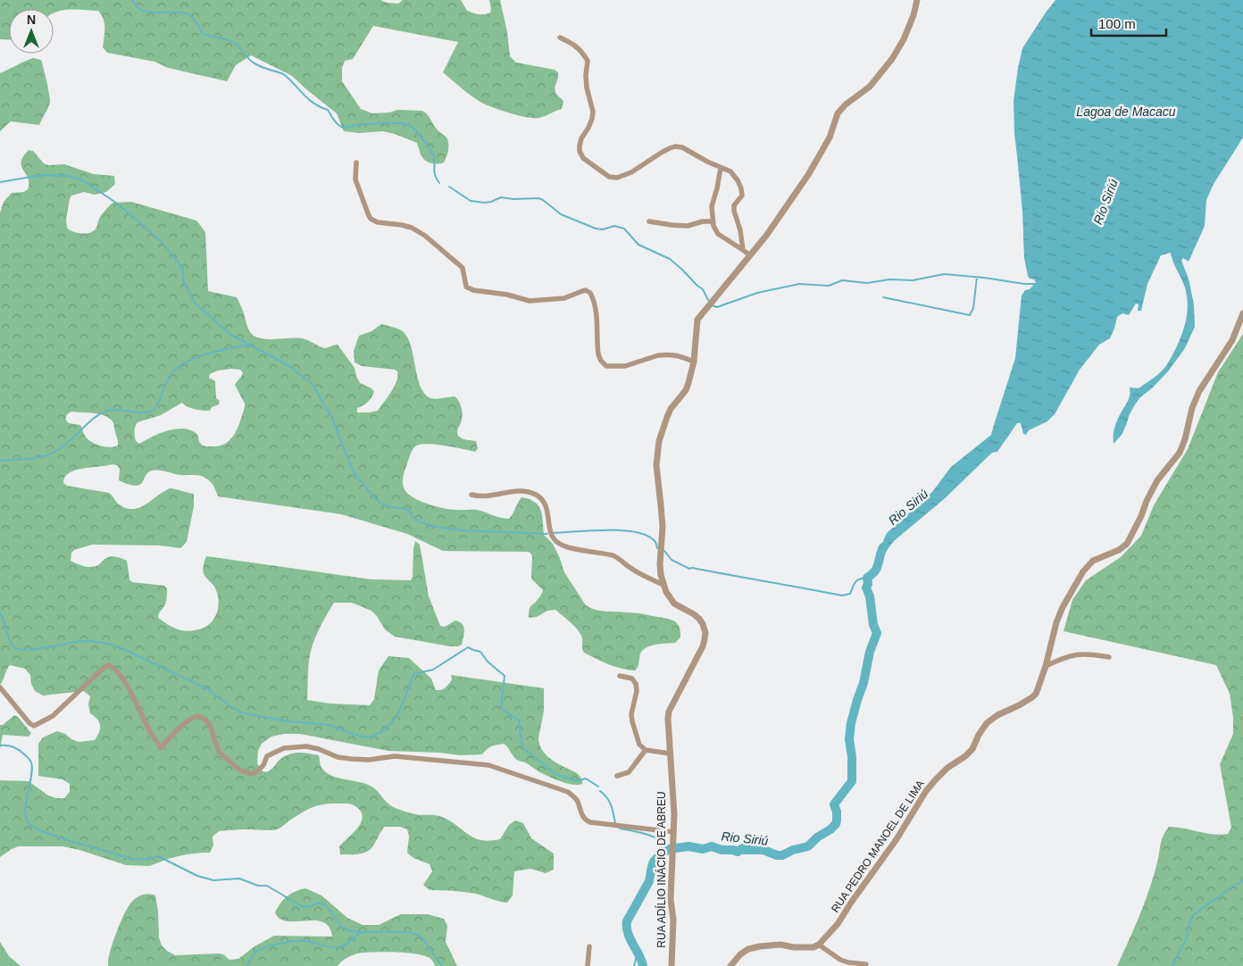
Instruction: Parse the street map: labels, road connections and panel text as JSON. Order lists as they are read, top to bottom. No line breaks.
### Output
{"streets":{"street":["RUA PEDRO MANOEL DE LIMA","RUA ADÍLIO INÁCIO DE ABREU"]},"water":["Lagoa de Macacu","Rio Siriú"],"scale_bar":"100 m","north":"top"}
